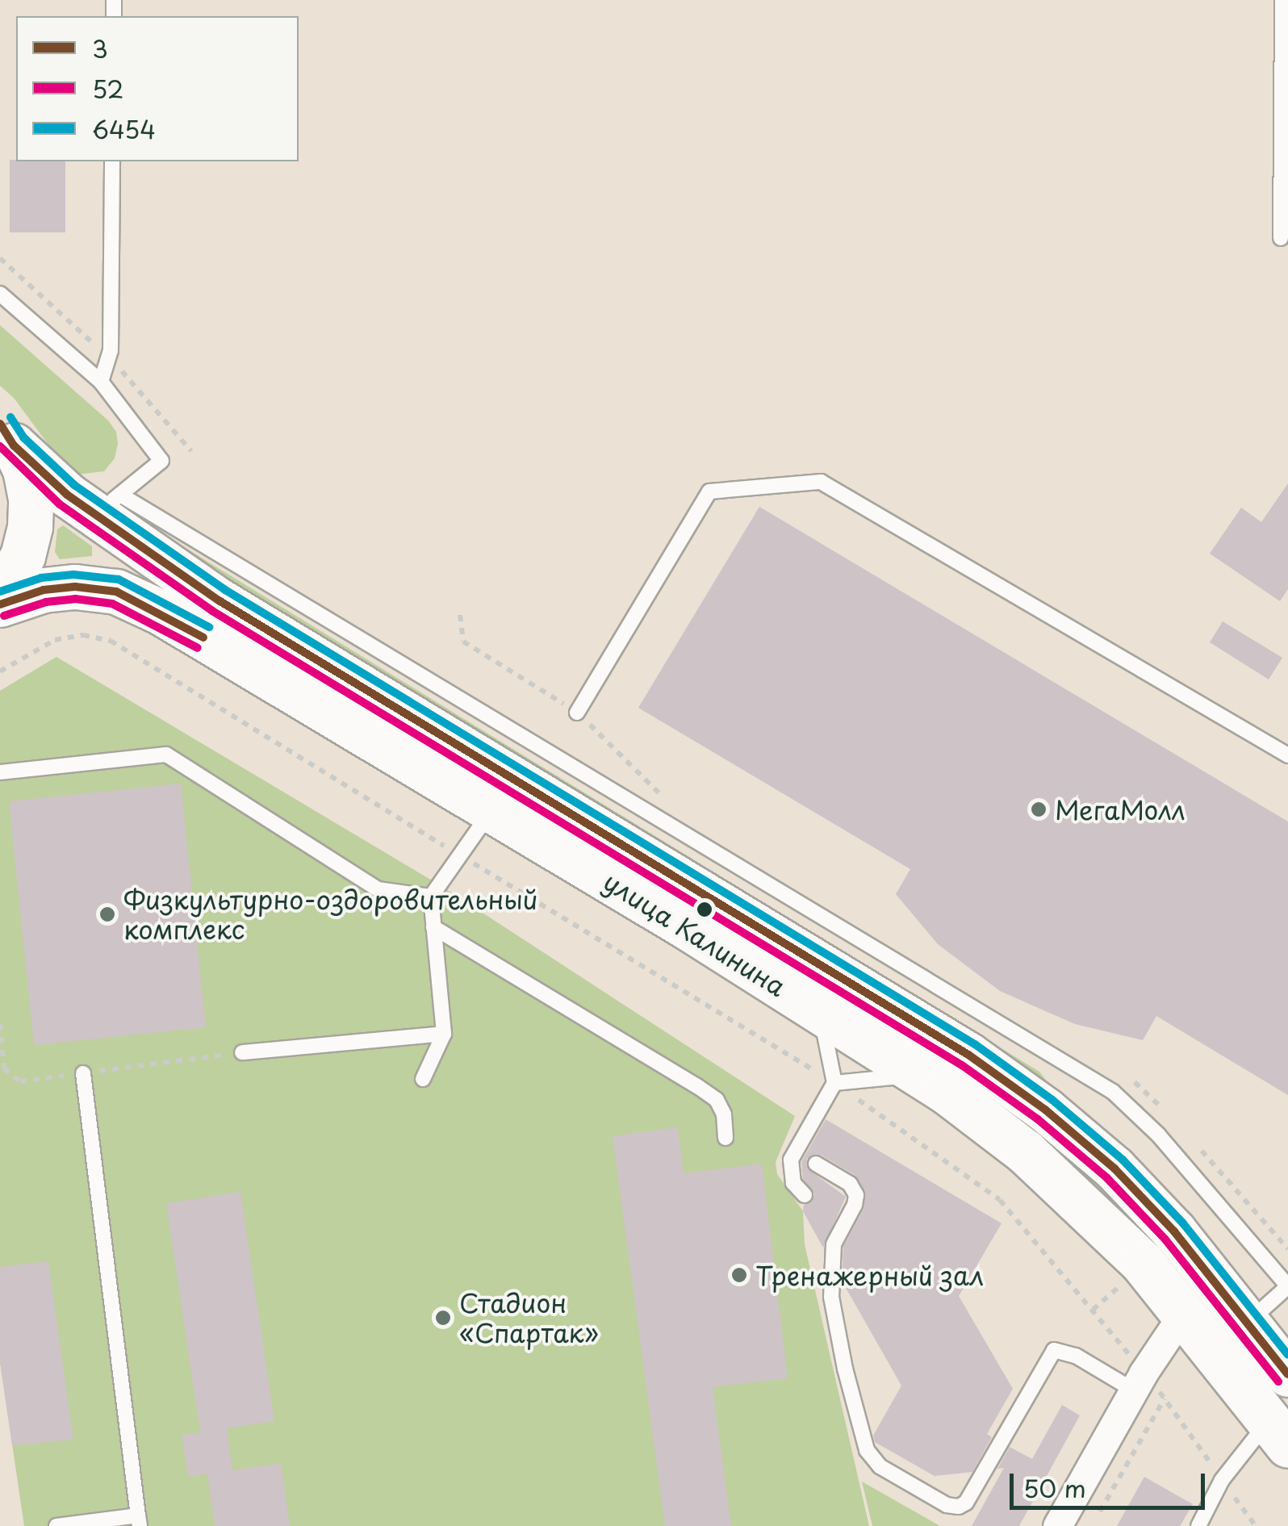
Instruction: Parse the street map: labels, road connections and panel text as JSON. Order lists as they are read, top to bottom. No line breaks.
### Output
{"streets":{"main road":["улица Калинина"]},"places":["МегаМолл","Физкультурно-оздоровительный комплекс","Тренажерный зал","Стадион «Спартак»"],"lines":["transit line 6454","transit line 3","transit line 52"],"legend":["3","52","6454"],"scale_bar":"50 m"}
